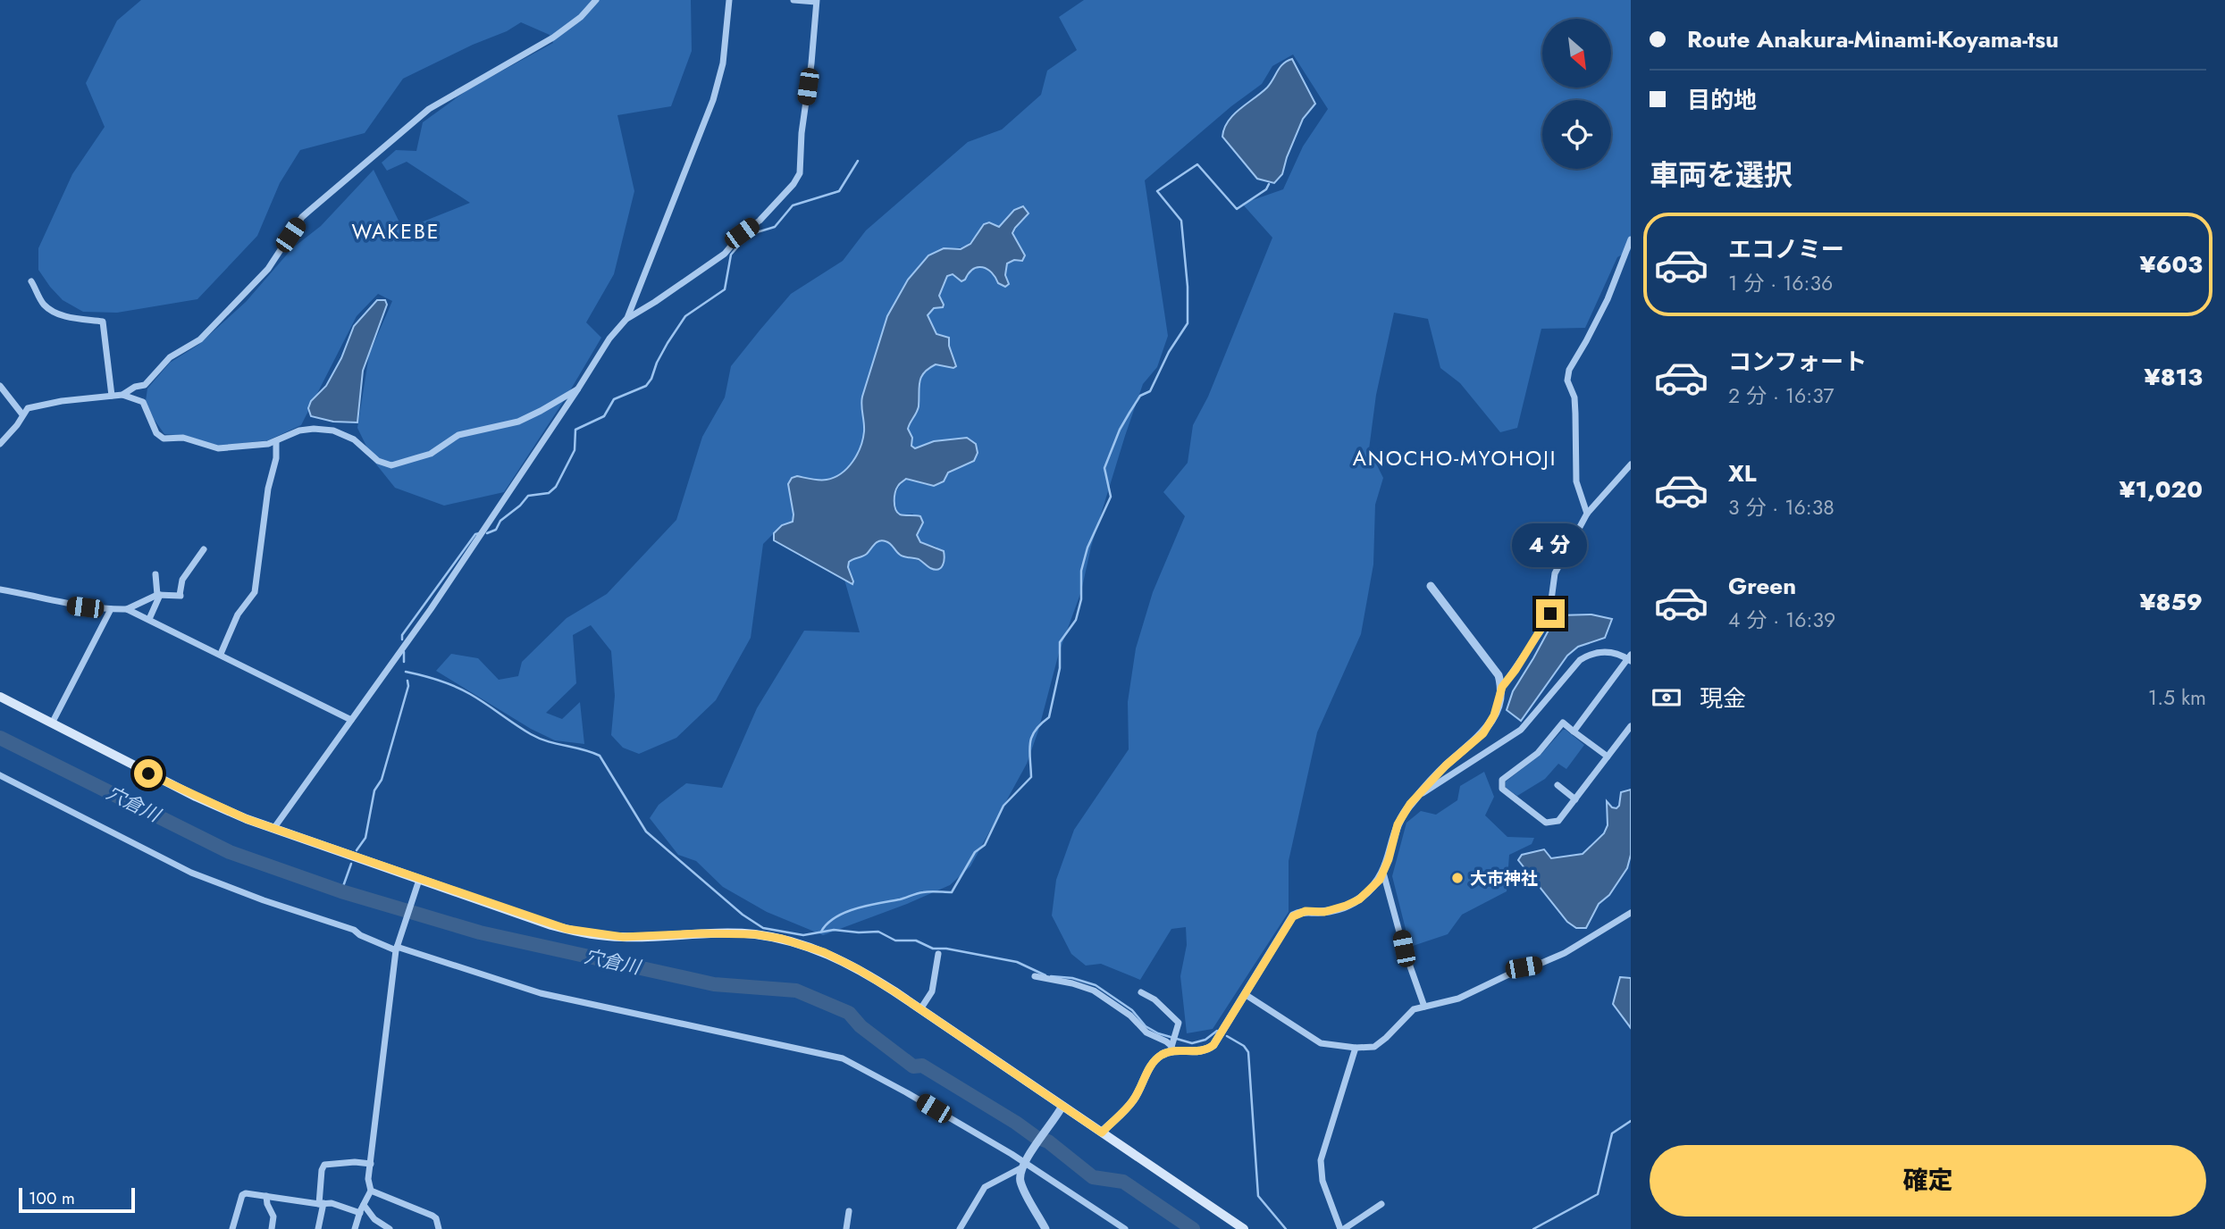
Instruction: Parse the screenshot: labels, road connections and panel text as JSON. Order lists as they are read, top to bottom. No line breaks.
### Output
{"districts":["WAKEBE","ANOCHO-MYOHOJI"],"water":["穴倉川"],"places":["大市神社"],"scale_bar":"100 m","north":"bottom right","page":{"banner":["Route Anakura-Minami-Koyama-tsu","目的地"],"heading":"車両を選択","list":[{"name":"エコノミー","note":"1 分 · 16:36","value":"¥603"},{"name":"コンフォート","note":"2 分 · 16:37","value":"¥813"},{"name":"XL","note":"3 分 · 16:38","value":"¥1,020"},{"name":"Green","note":"4 分 · 16:39","value":"¥859"}],"bubble":"4 分","pay":["現金","1.5 km"],"buttons":"確定","scale":"100 m"}}
